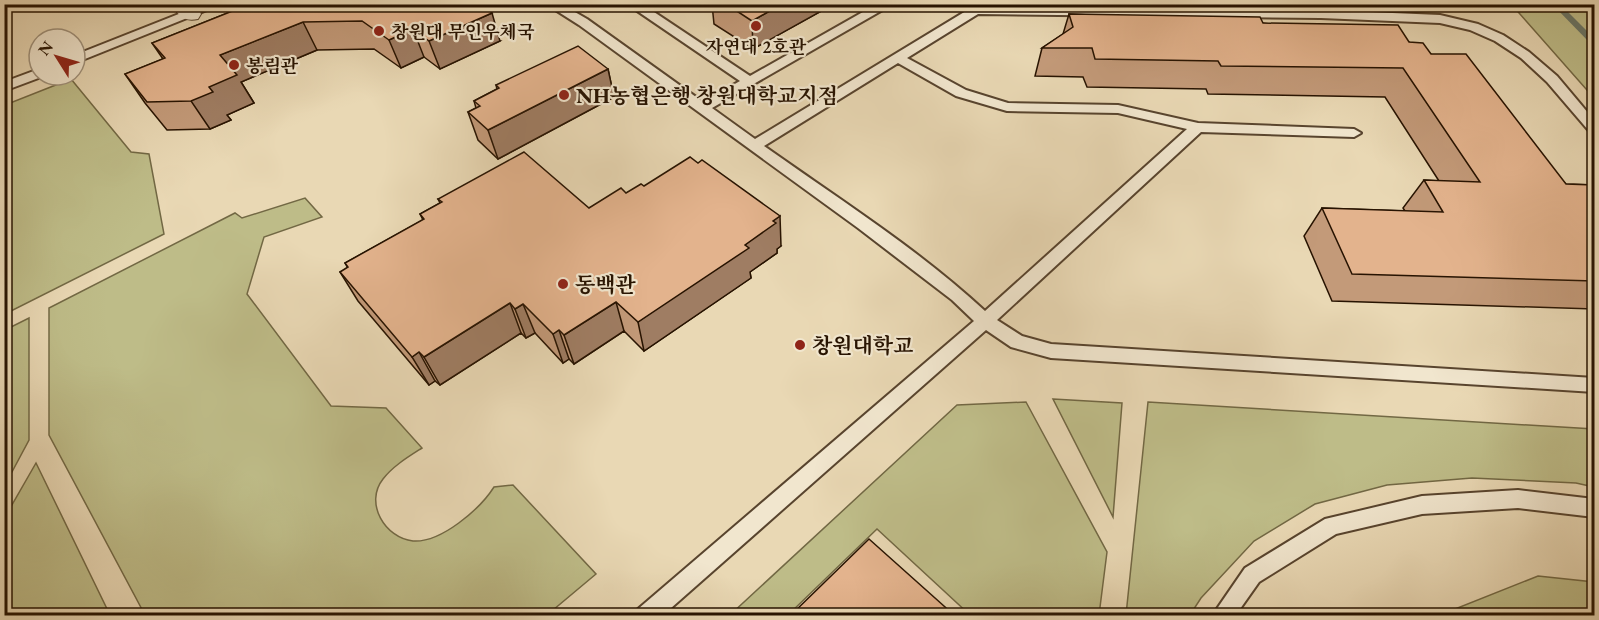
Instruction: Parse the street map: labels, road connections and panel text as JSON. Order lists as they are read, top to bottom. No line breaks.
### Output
{"places":["자연대 2호관","창원대 무인우체국","봉림관","NH농협은행 창원대학교지점","동백관","창원대학교"],"north":"top left"}
